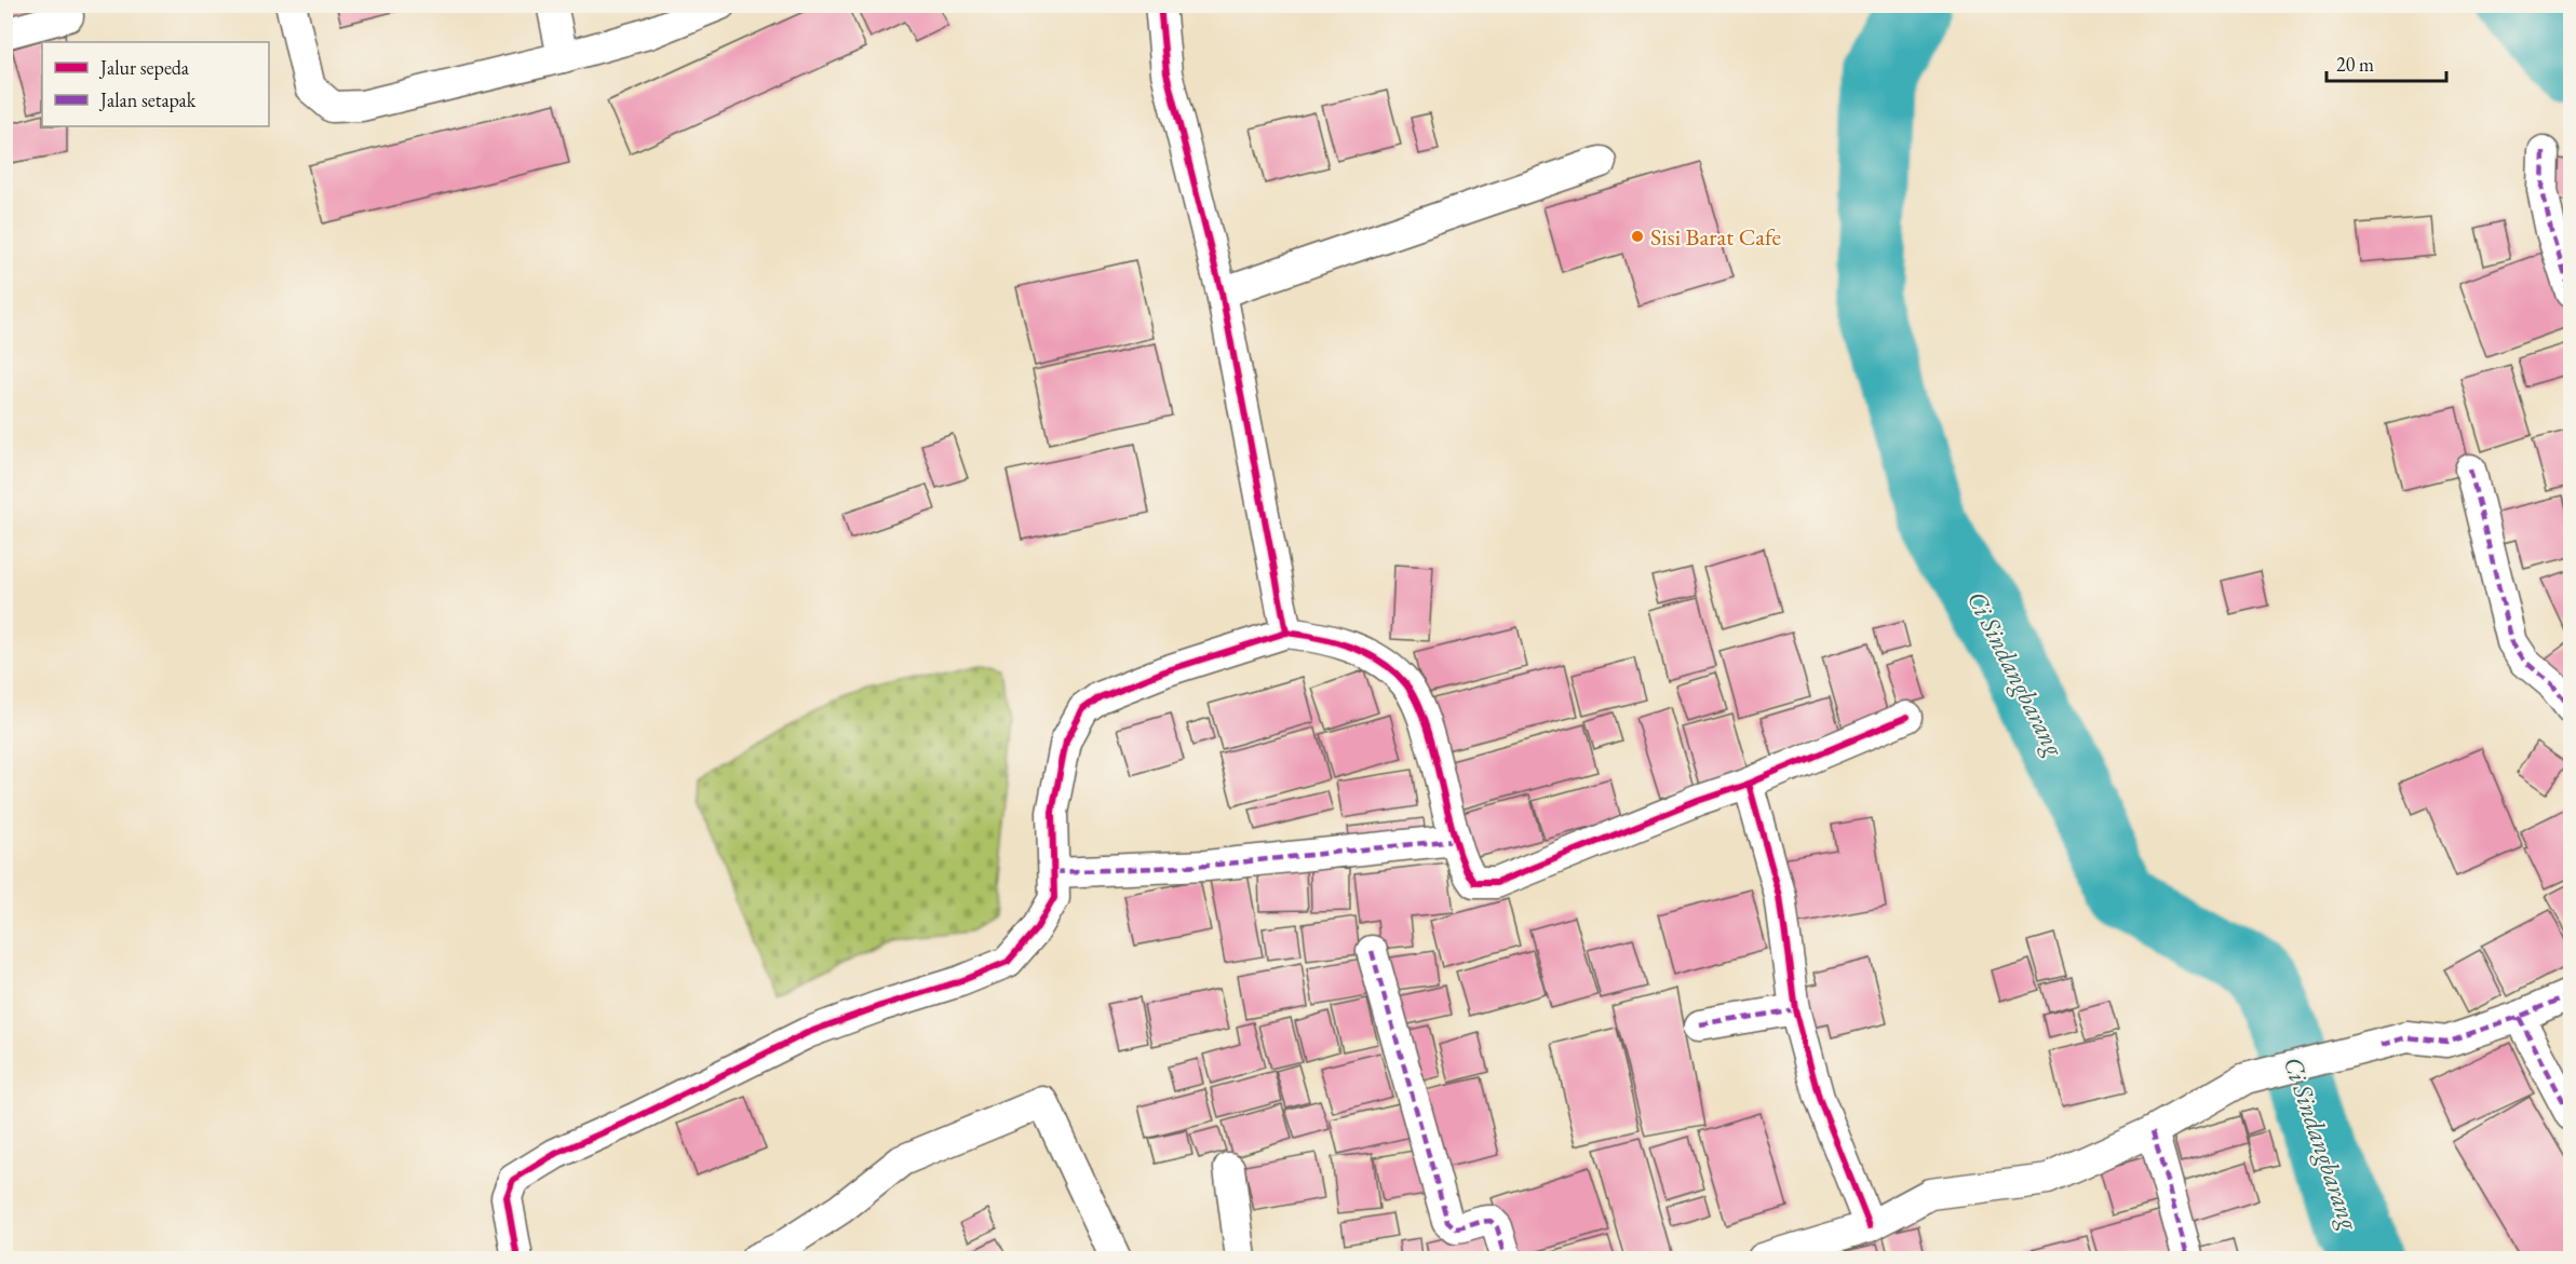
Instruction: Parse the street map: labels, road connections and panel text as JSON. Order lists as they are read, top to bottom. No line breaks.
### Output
{"water":["Ci Sindangbarang"],"places":["Sisi Barat Cafe"],"legend":["Jalur sepeda","Jalan setapak"],"scale_bar":"20 m"}
